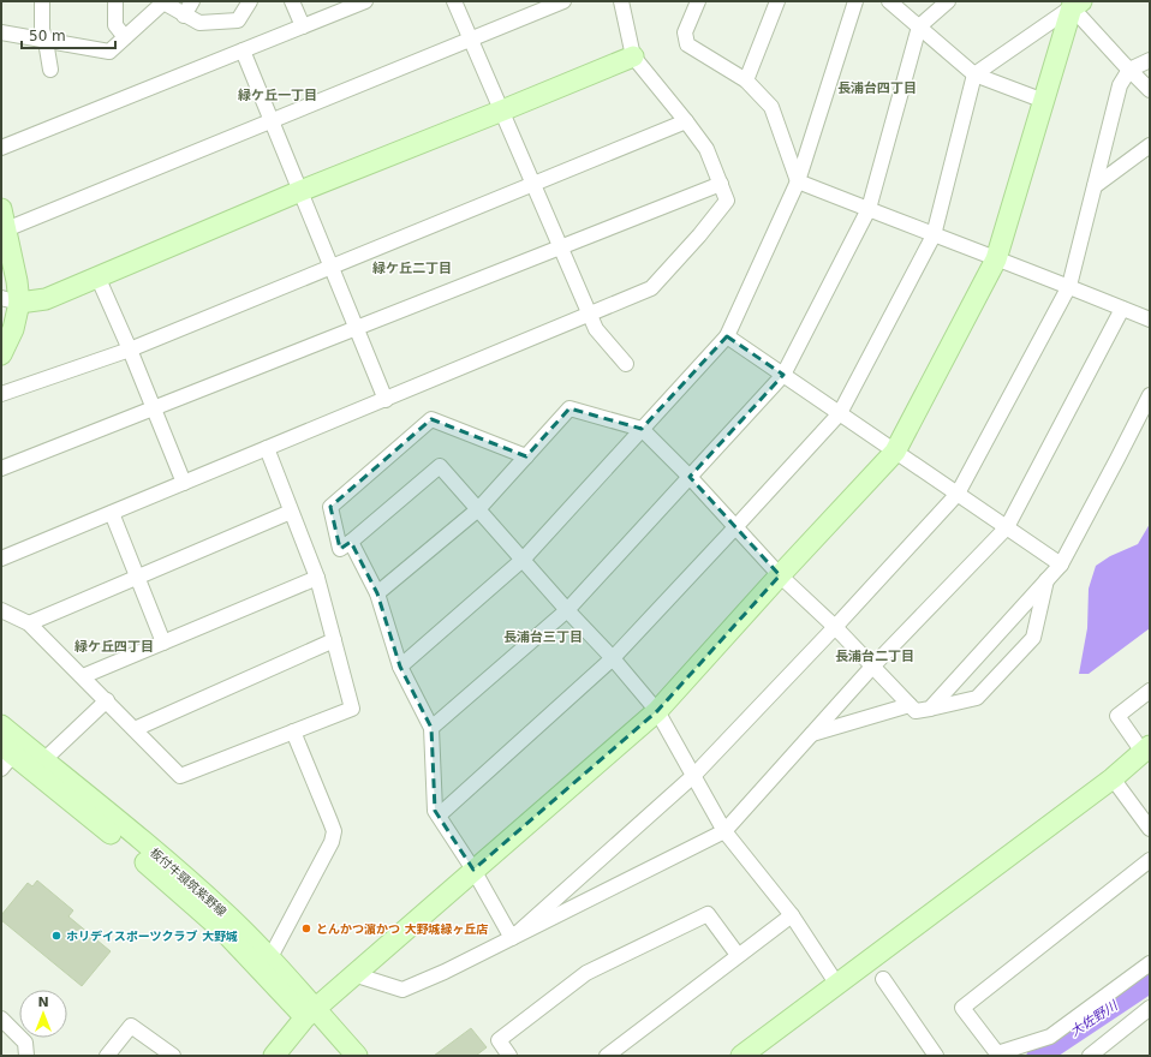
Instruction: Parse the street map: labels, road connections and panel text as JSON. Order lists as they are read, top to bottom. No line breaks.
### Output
{"streets":{"street":["板付牛頸筑紫野線"]},"districts":["長浦台四丁目","緑ケ丘一丁目","緑ケ丘二丁目","長浦台三丁目","緑ケ丘四丁目","長浦台二丁目"],"water":["大佐野川"],"places":["とんかつ濵かつ 大野城緑ヶ丘店","ホリデイスポーツクラブ 大野城"],"scale_bar":"50 m","north":"top"}
